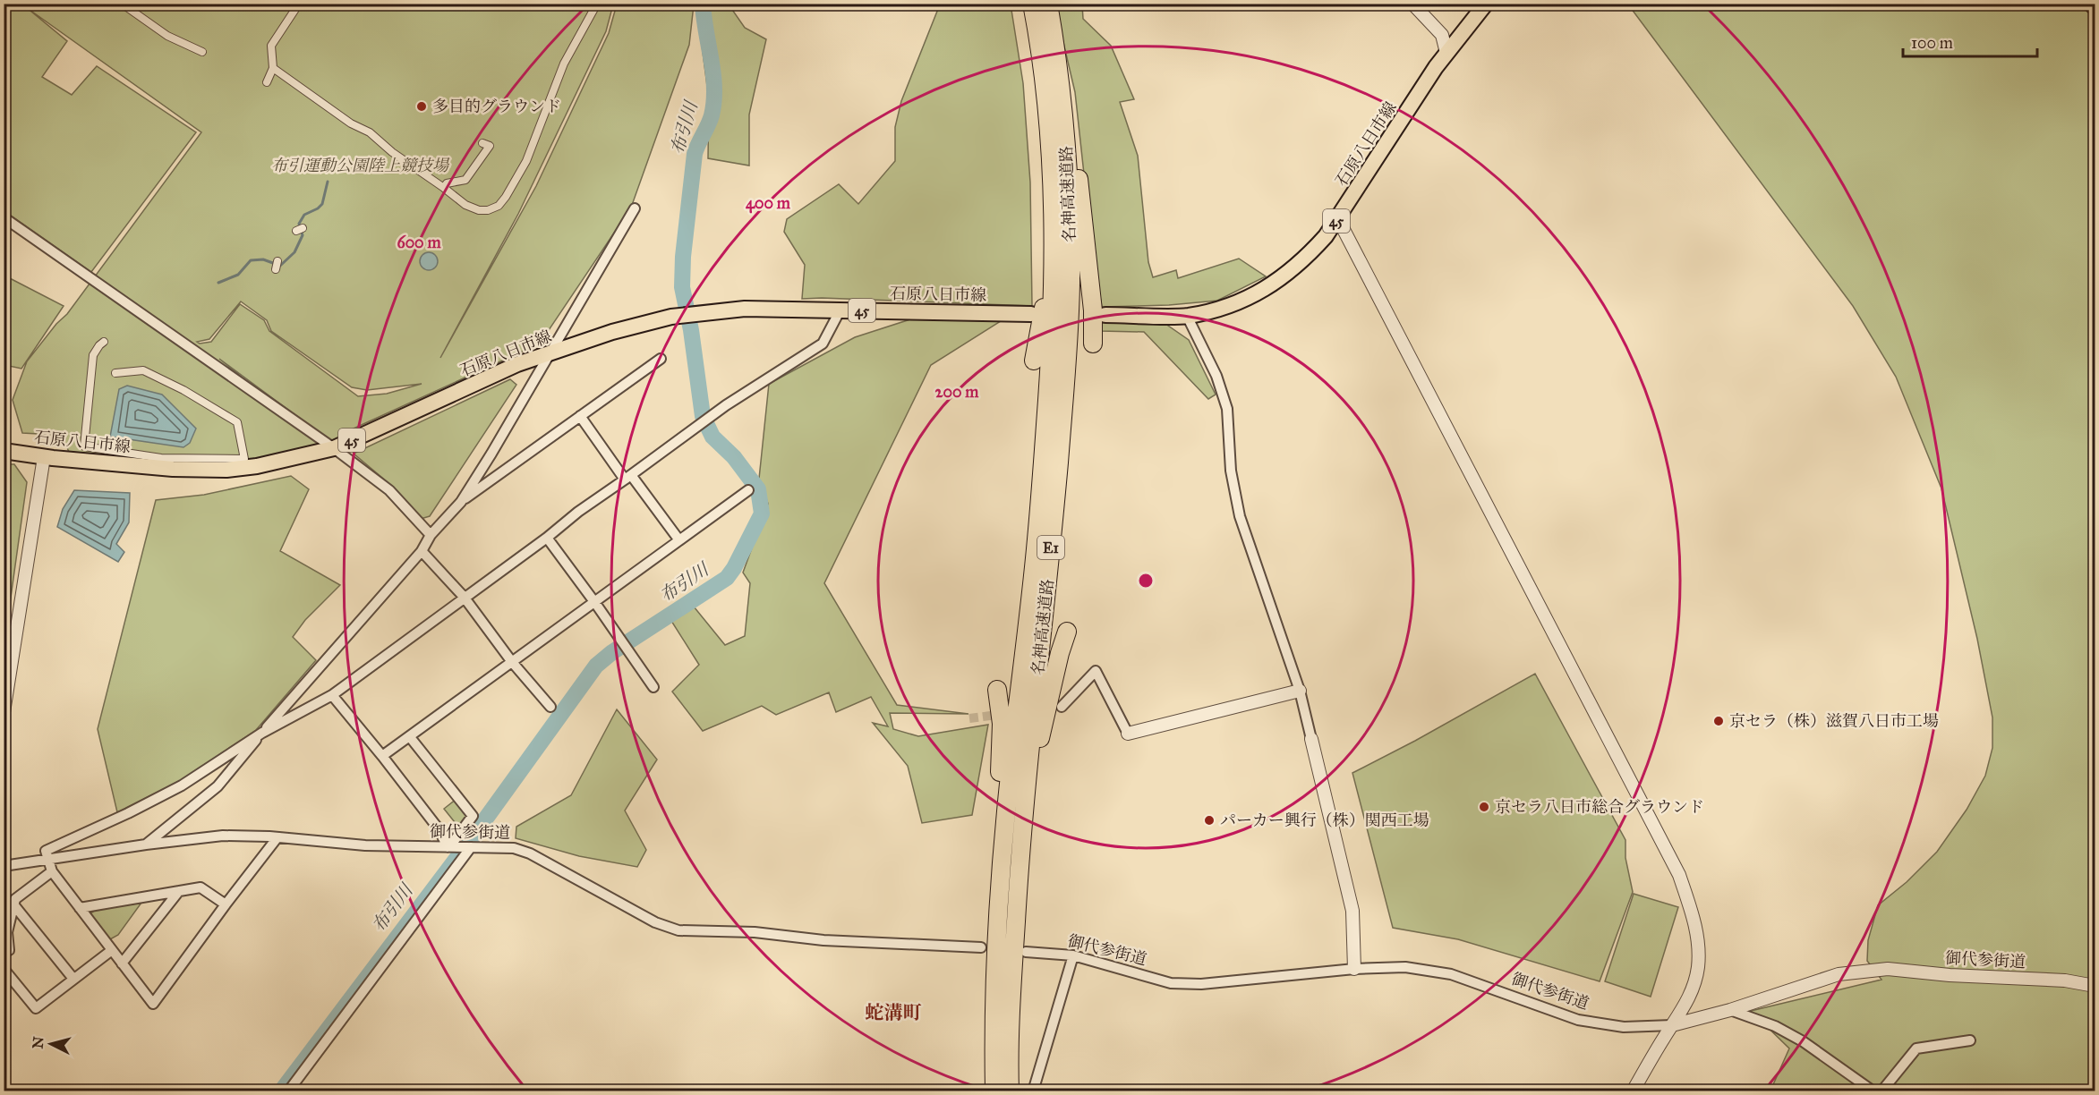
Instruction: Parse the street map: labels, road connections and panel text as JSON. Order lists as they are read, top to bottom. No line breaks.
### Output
{"streets":{"highway":["名神高速道路","E1"],"main road":["石原八日市線","45"],"street":["御代参街道"]},"districts":["蛇溝町"],"water":["布引川"],"parks":["布引運動公園陸上競技場"],"places":["多目的グラウンド","京セラ（株）滋賀八日市工場","京セラ八日市総合グラウンド","パーカー興行（株）関西工場"],"scale_bar":"100 m","north":"left","rings":["400 m","600 m","200 m"]}
